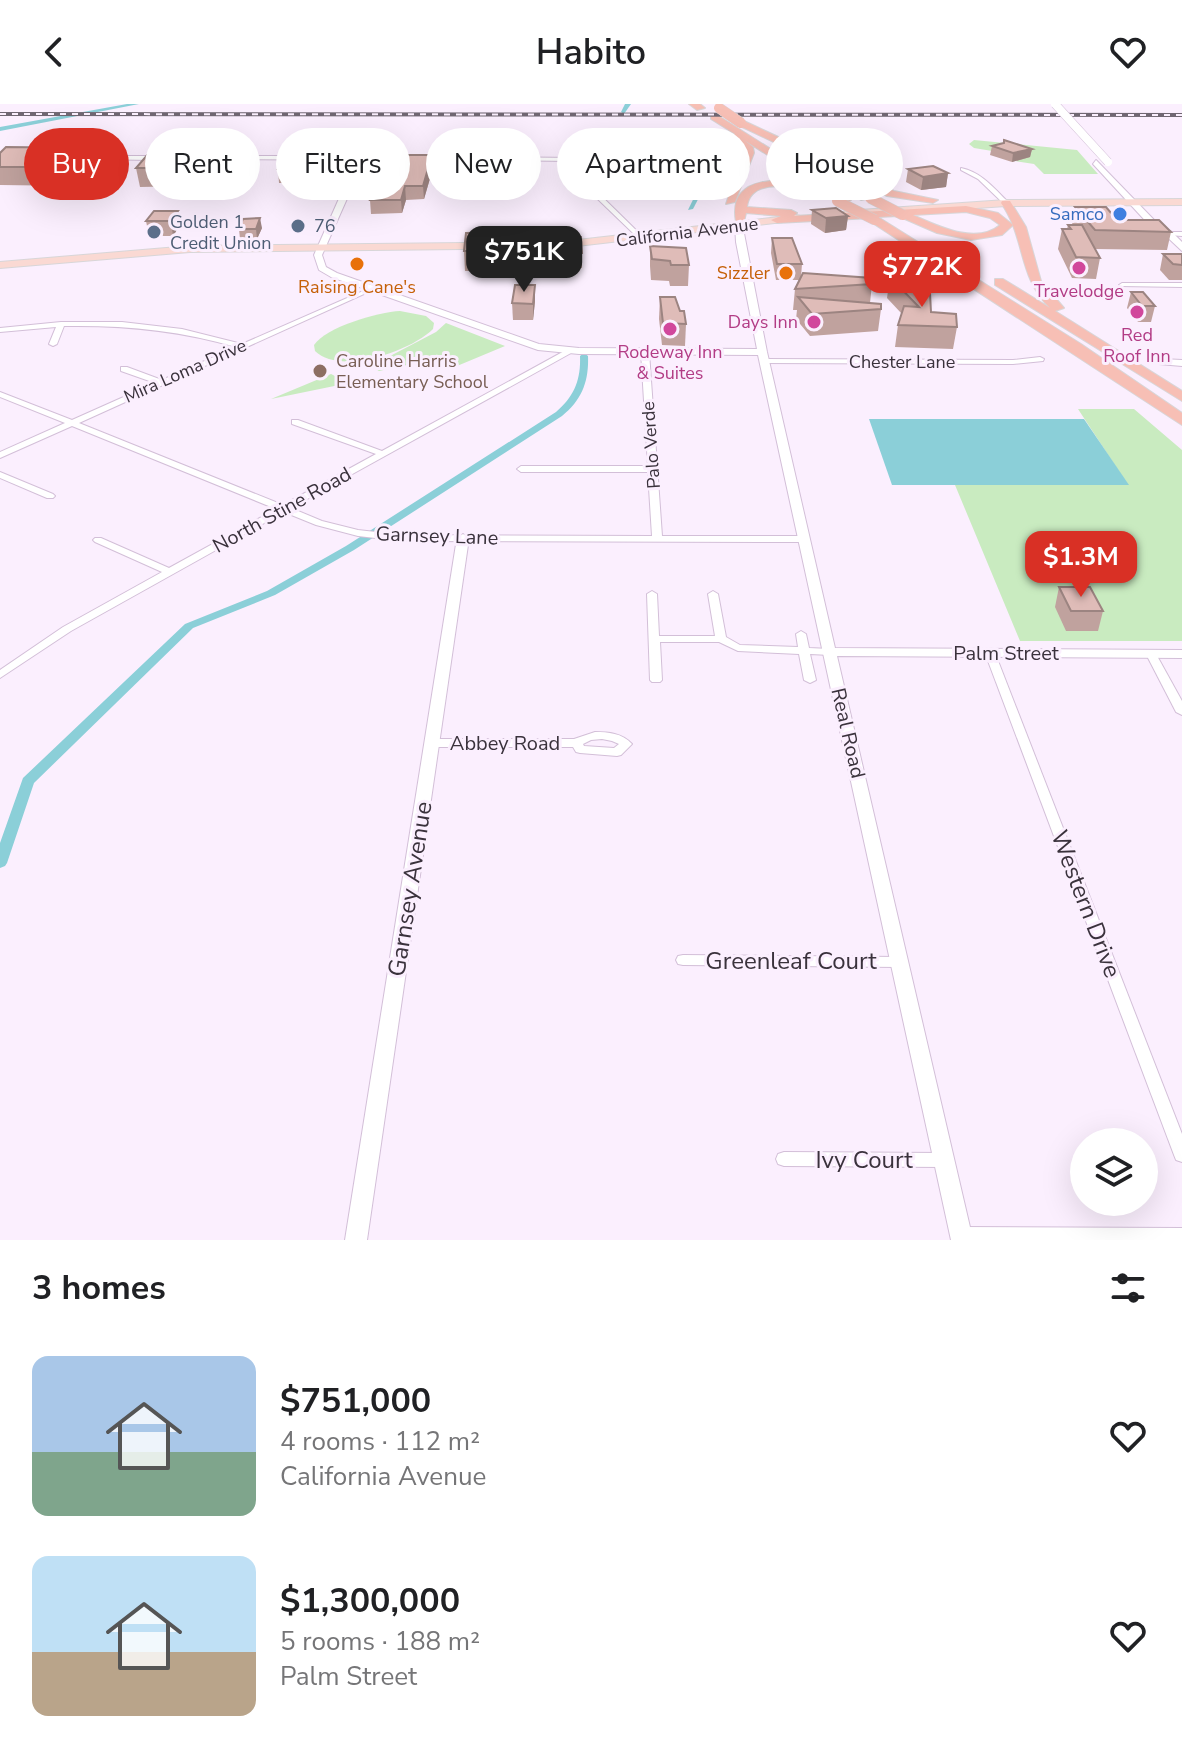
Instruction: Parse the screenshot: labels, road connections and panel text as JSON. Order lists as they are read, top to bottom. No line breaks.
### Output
{"streets":{"main road":["California Avenue"],"street":["Chester Lane","Mira Loma Drive","Palo Verde","North Stine Road","Garnsey Lane","Palm Street","Real Road","Abbey Road","Garnsey Avenue","Western Drive","Greenleaf Court","Ivy Court"]},"crossings":[["California Avenue","Chester Lane"],["California Avenue","Real Road"],["Chester Lane","Mira Loma Drive"],["Chester Lane","Palo Verde"],["Chester Lane","North Stine Road"],["Chester Lane","Real Road"],["Mira Loma Drive","Garnsey Lane"],["Palo Verde","Garnsey Lane"],["North Stine Road","Garnsey Lane"],["Garnsey Lane","Real Road"],["Garnsey Lane","Garnsey Avenue"],["Palm Street","Real Road"],["Palm Street","Western Drive"],["Real Road","Greenleaf Court"],["Real Road","Ivy Court"],["Abbey Road","Garnsey Avenue"]],"places":["Samco","76","Golden 1 Credit Union","Raising Cane's","Travelodge","Sizzler","Red Roof Inn","Days Inn","Rodeway Inn & Suites","Caroline Harris Elementary School"],"page":{"header":"Habito","chip":["Buy","Rent","Filters","New","Apartment","House"],"price":["$751K","$772K","$1.3M"],"heading":"3 homes","list":[{"name":"$751,000","note":"4 rooms · 112 m² · California Avenue"},{"name":"$1,300,000","note":"5 rooms · 188 m² · Palm Street"}]}}
